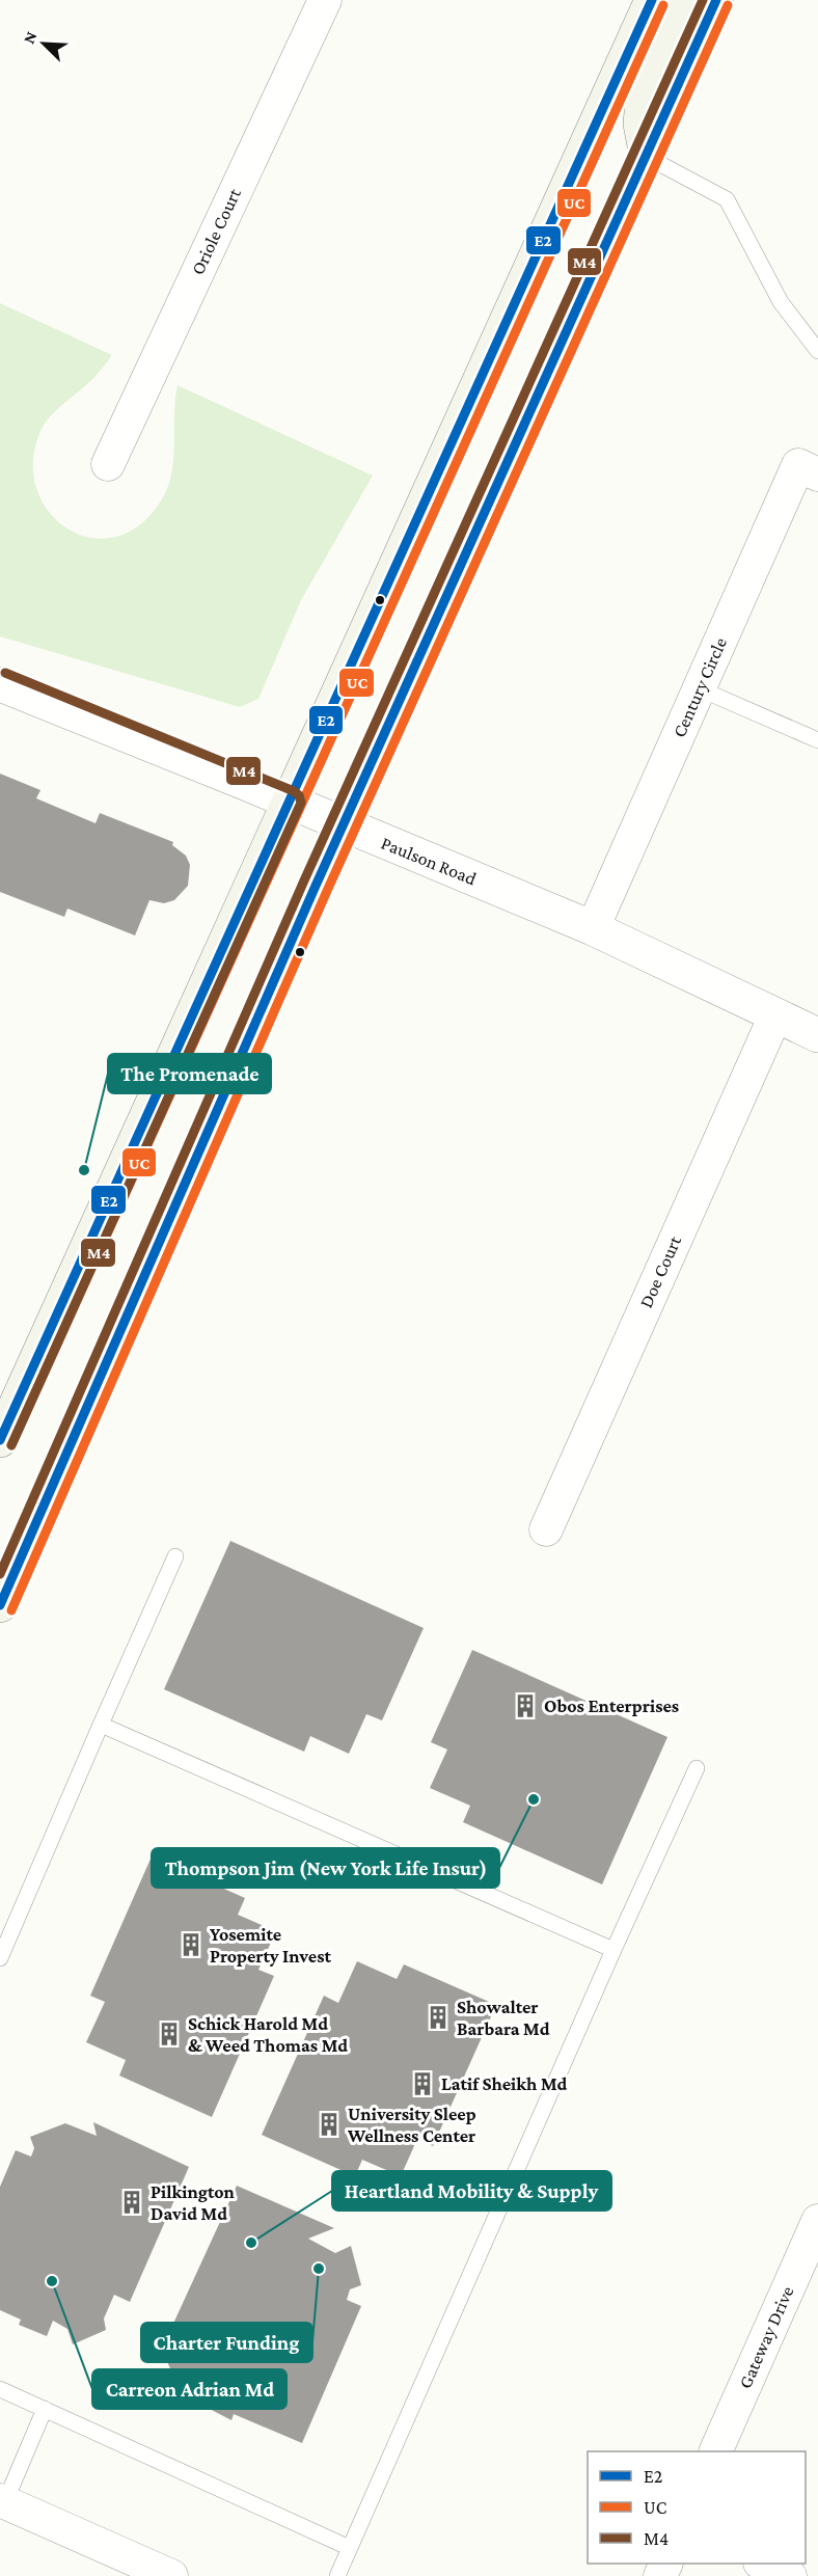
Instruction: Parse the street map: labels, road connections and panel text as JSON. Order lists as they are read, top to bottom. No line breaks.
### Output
{"streets":{"street":["Oriole Court","Century Circle","Paulson Road","Doe Court","Gateway Drive"]},"crossings":[["Century Circle","Paulson Road"],["Paulson Road","Doe Court"]],"places":{"other":["The Promenade","Thompson Jim (New York Life Insur)","Heartland Mobility & Supply","Charter Funding","Carreon Adrian Md"],"building":["Obos Enterprises","Yosemite Property Invest","Showalter Barbara Md","Schick Harold Md & Weed Thomas Md","Latif Sheikh Md","University Sleep Wellness Center","Pilkington David Md"]},"lines":["transit line E2","transit line M4","transit line UC"],"legend":["E2","UC","M4"],"north":"top left"}
